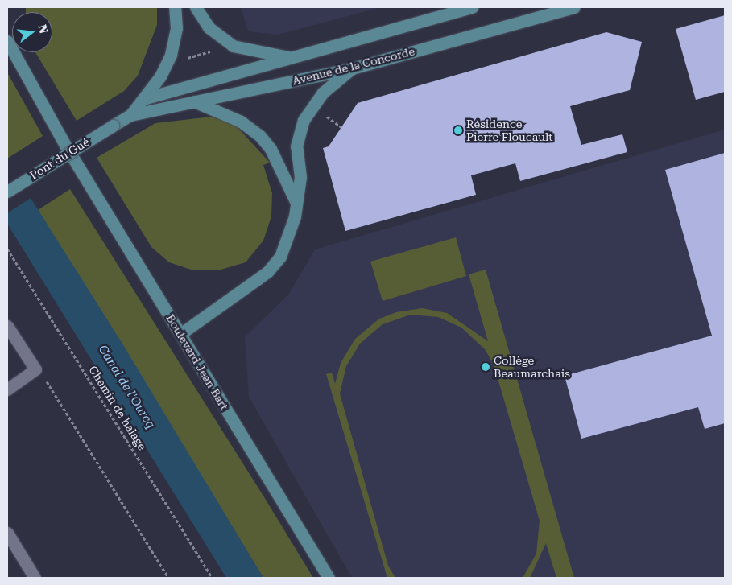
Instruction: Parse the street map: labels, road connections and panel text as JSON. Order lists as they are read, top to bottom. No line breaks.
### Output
{"streets":{"street":["Avenue de la Concorde","Pont du Gué","Boulevard Jean Bart"],"path":["Chemin de halage"]},"crossings":[["Avenue de la Concorde","Pont du Gué"]],"water":["Canal de l'Ourcq"],"places":["Résidence Pierre Floucault","Collège Beaumarchais"],"north":"right"}
